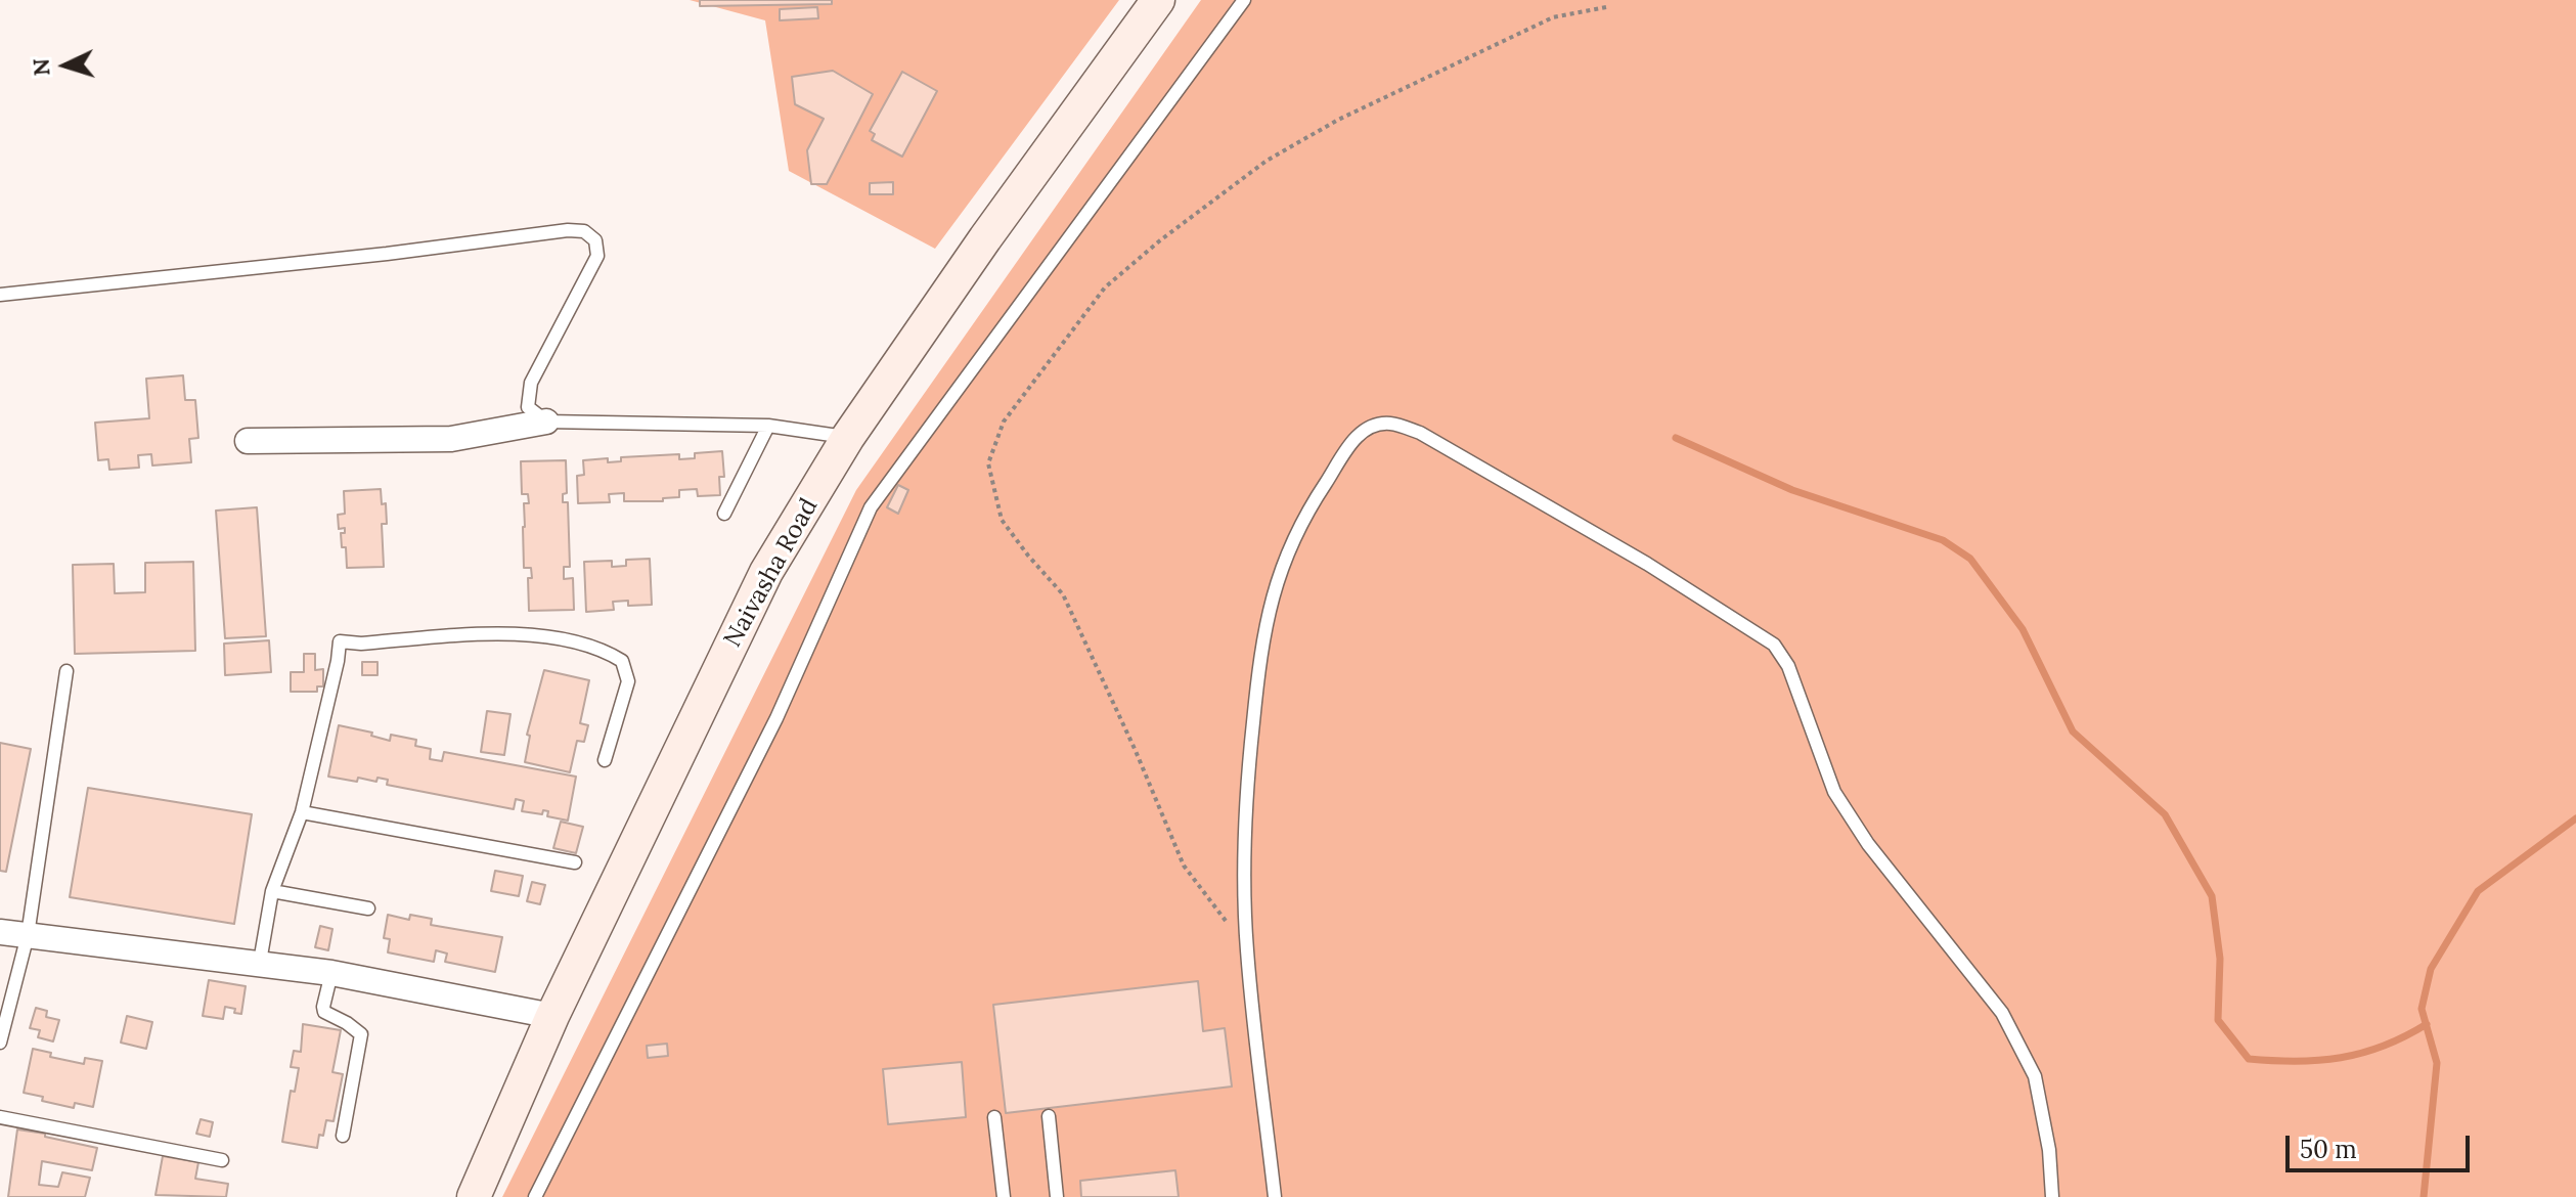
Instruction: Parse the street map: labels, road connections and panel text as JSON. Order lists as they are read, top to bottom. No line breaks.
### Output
{"streets":{"main road":["Naivasha Road"]},"scale_bar":"50 m","north":"left"}
